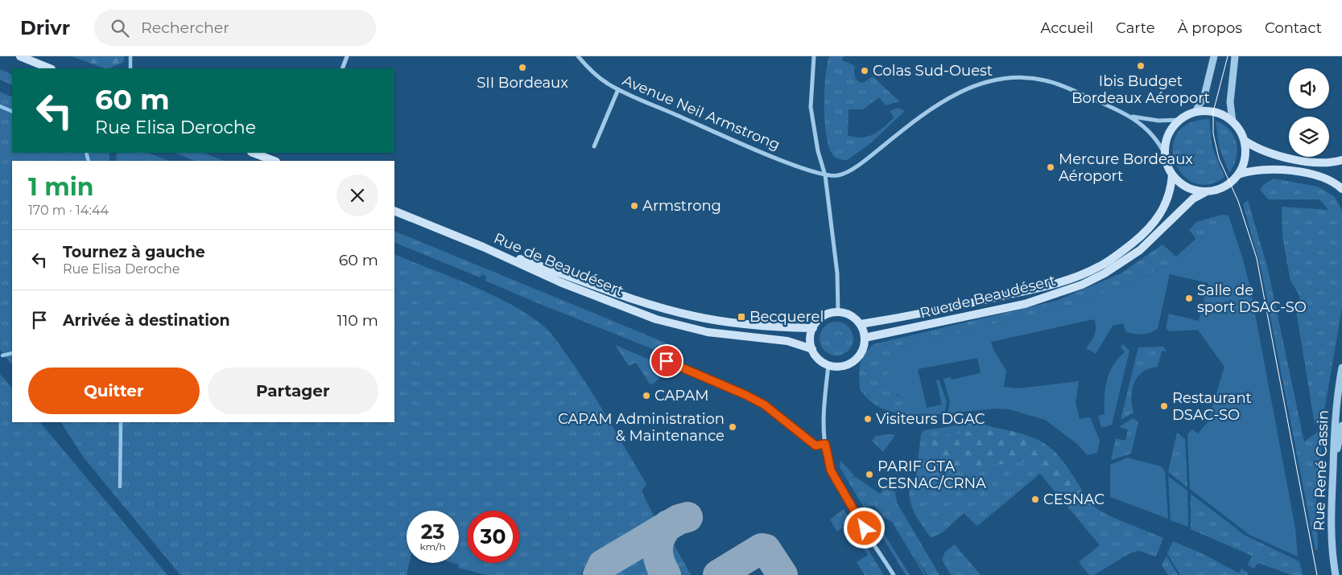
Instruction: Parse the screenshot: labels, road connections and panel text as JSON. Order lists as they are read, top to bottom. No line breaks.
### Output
{"streets":{"main road":["Rue de Beaudésert"],"street":["Avenue Neil Armstrong","Rue René Cassin"]},"places":{"other":["Ibis Budget Bordeaux Aéroport","SII Bordeaux","Colas Sud-Ouest","Mercure Bordeaux Aéroport","Armstrong","Salle de sport DSAC-SO","CAPAM","Restaurant DSAC-SO","Visiteurs DGAC","CAPAM Administration & Maintenance","PARIF GTA CESNAC/CRNA","CESNAC"],"transit":["Becquerel"]},"page":{"header":"Drivr","search":"Rechercher","nav":["Accueil","Carte","À propos","Contact"],"turn":["60 m","Rue Elisa Deroche"],"heading":["1 min","170 m · 14:44"],"list":[{"name":"Tournez à gauche","note":"Rue Elisa Deroche","value":"60 m"},{"name":"Arrivée à destination","value":"110 m"}],"buttons":["Quitter","Partager"],"speed":"23 km/h","limit":"30"}}
